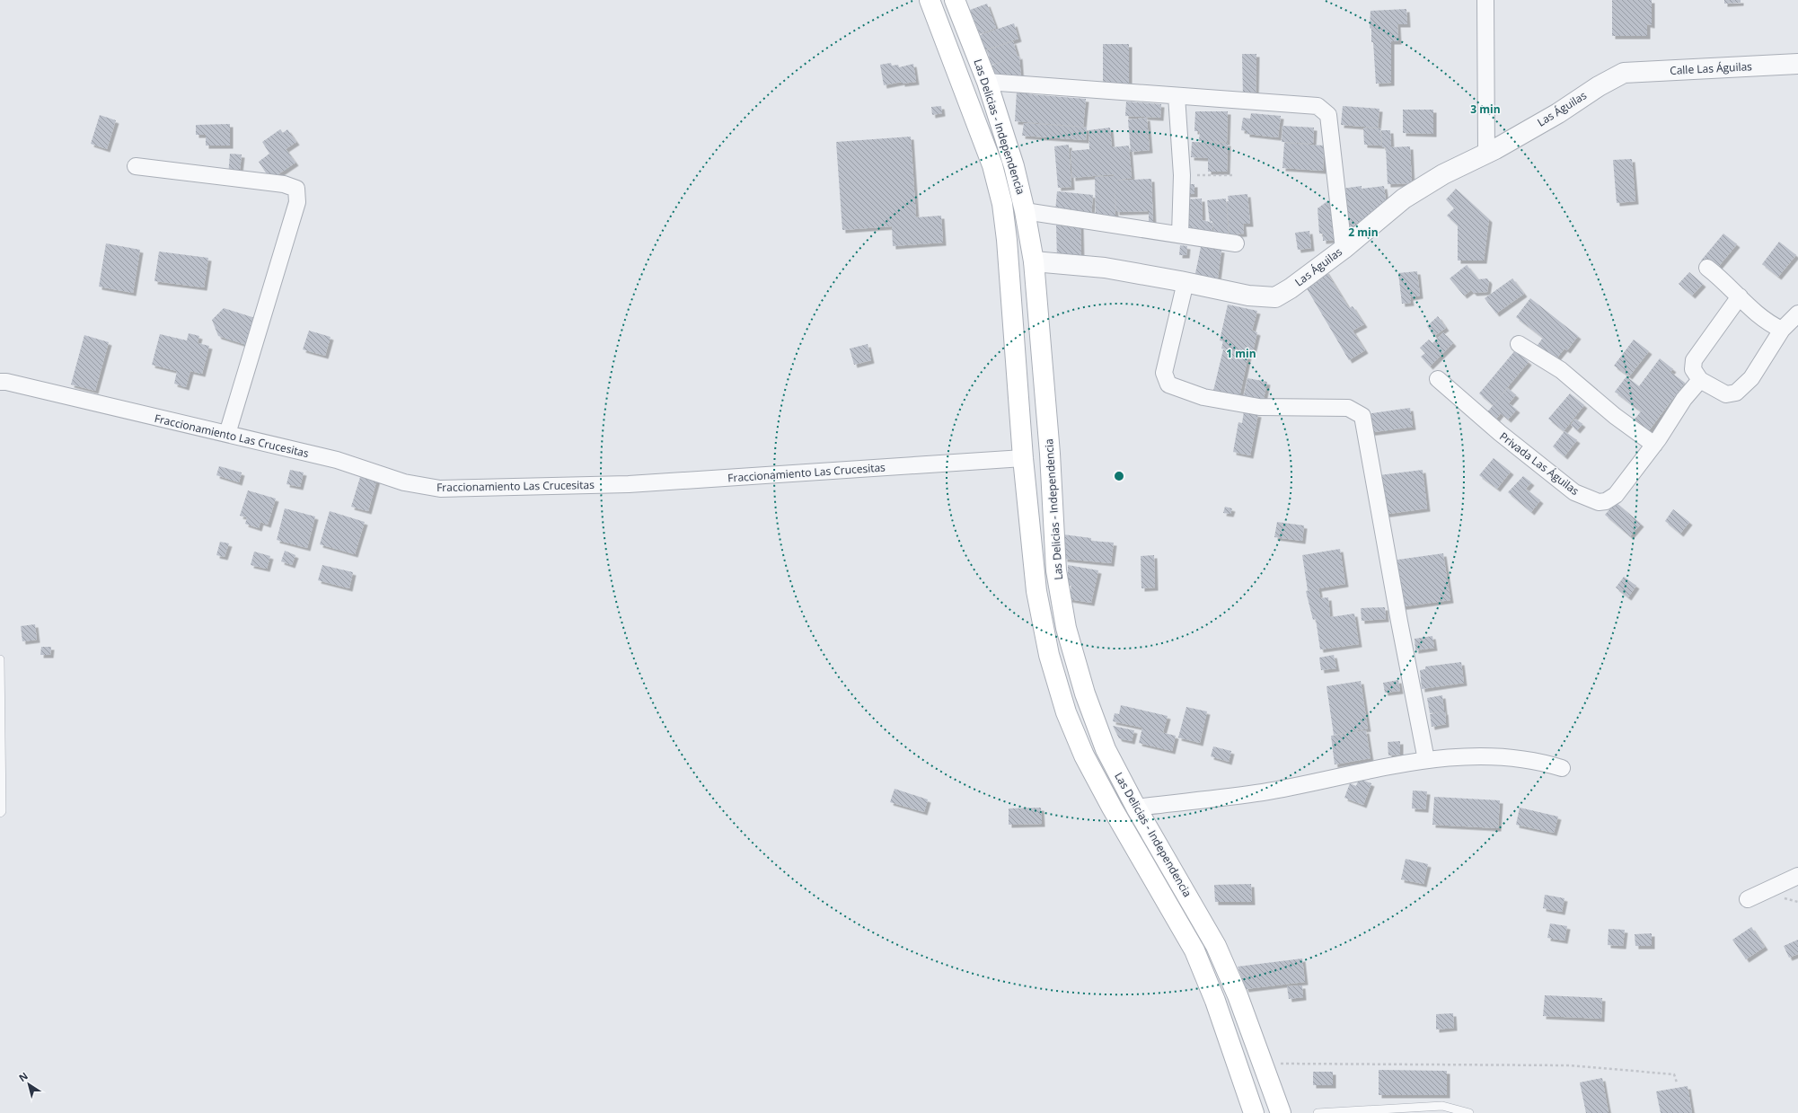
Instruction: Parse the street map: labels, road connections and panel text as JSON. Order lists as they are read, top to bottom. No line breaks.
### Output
{"streets":{"main road":["Las Delicias - Independencia"],"street":["Calle Las Águilas","Las Águilas","Fraccionamiento Las Crucesitas","Privada Las Águilas"]},"crossings":[["Calle Las Águilas","Las Águilas"],["Las Águilas","Las Delicias - Independencia"],["Las Delicias - Independencia","Fraccionamiento Las Crucesitas"]],"north":"top left","rings":["3 min","2 min","1 min"]}
